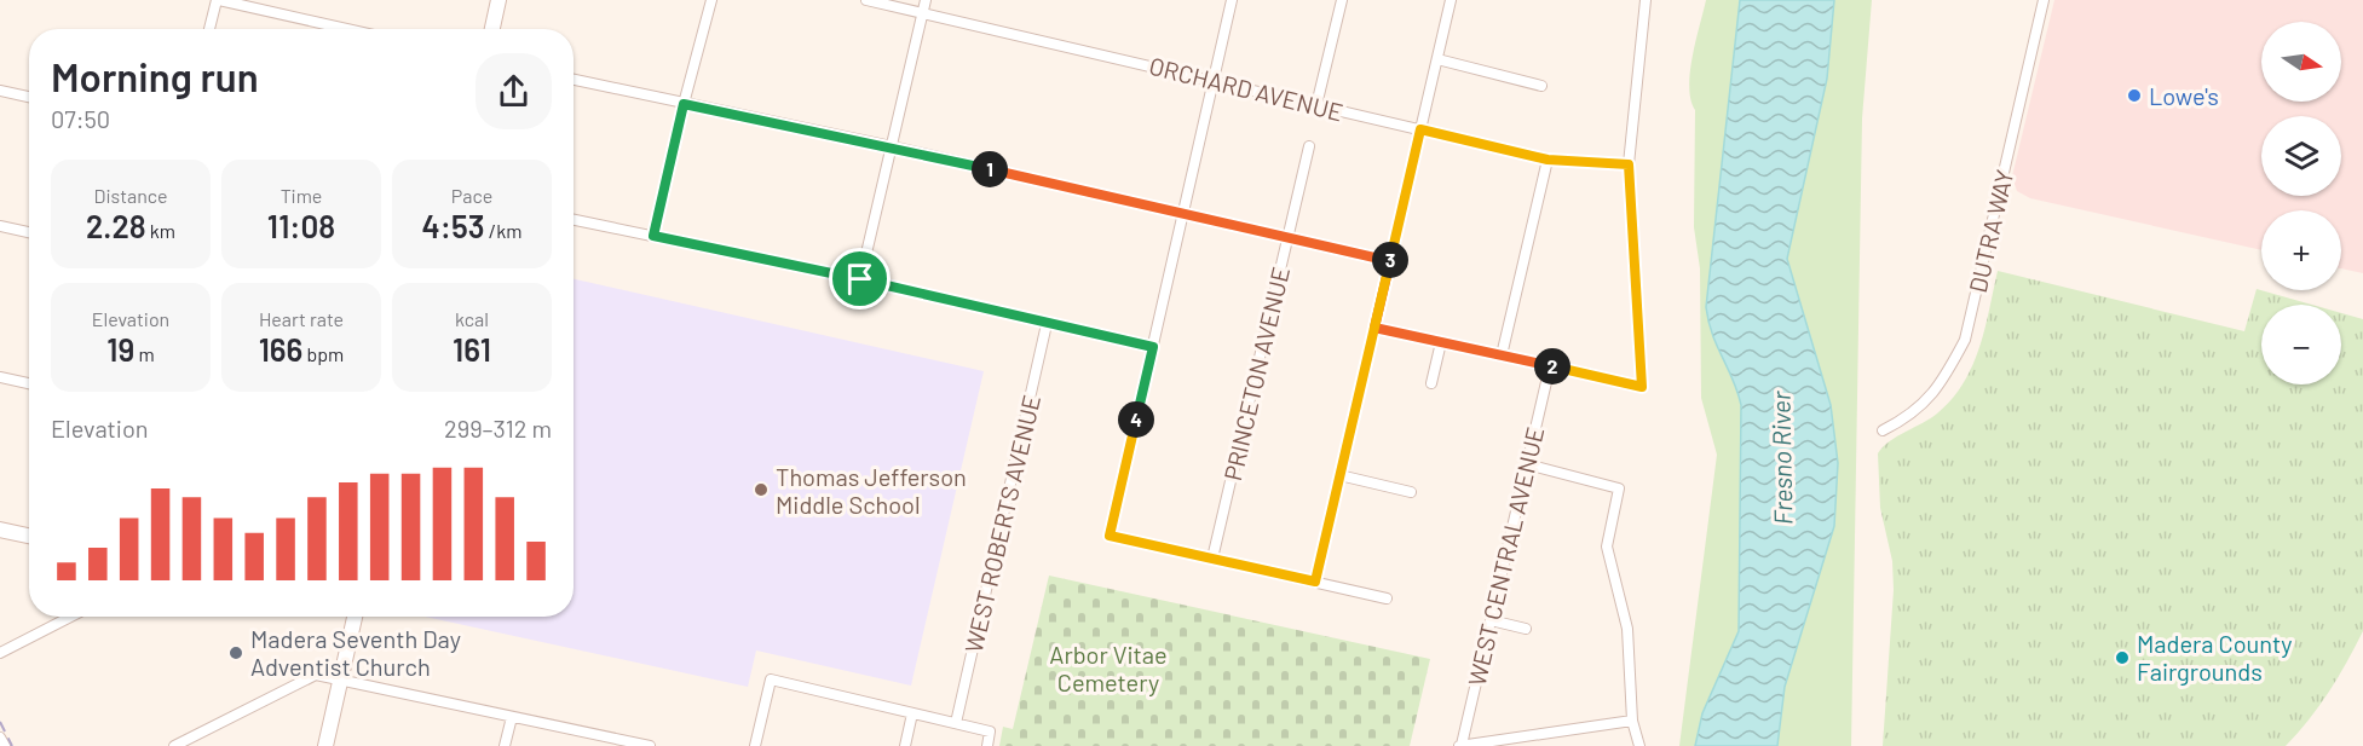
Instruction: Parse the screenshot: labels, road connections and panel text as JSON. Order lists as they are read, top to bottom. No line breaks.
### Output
{"streets":{"street":["ORCHARD AVENUE","DUTRA WAY","PRINCETON AVENUE","WEST ROBERTS AVENUE","WEST CENTRAL AVENUE"]},"water":["Fresno River"],"parks":["Arbor Vitae Cemetery"],"places":["Lowe's","Thomas Jefferson Middle School","Madera Seventh Day Adventist Church","Madera County Fairgrounds"],"north":"right","page":{"map_buttons":["+","−"],"heading":["Morning run","07:50"],"pins":["1","3","2","4"],"stats":[["Distance","2.28 km"],["Time","11:08"],["Pace","4:53 /km"],["Elevation","19 m"],["Heart rate","166 bpm"],["kcal","161"]],"chart":["Elevation","299–312 m"]}}
